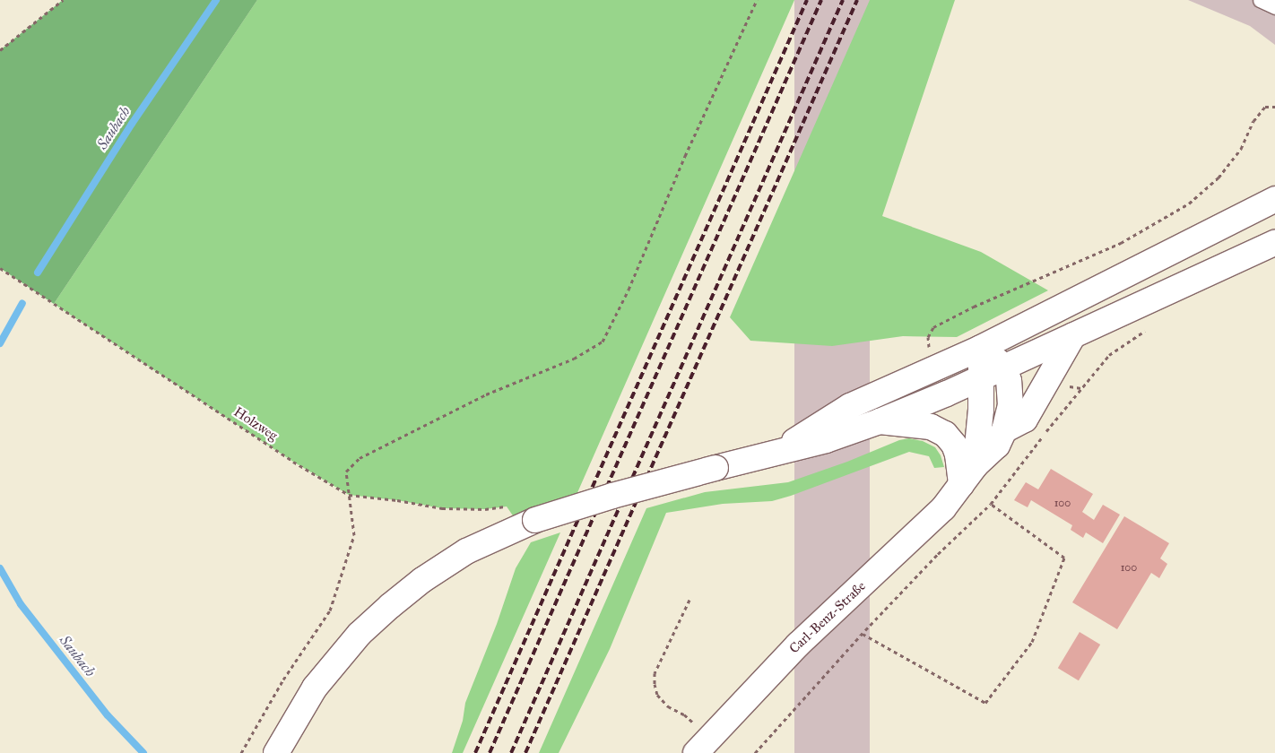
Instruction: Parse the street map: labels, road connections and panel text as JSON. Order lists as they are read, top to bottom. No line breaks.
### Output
{"streets":{"main road":["Carl-Benz-Straße"],"path":["Holzweg"]},"water":["Saubach"],"house_numbers":["100","100"]}
